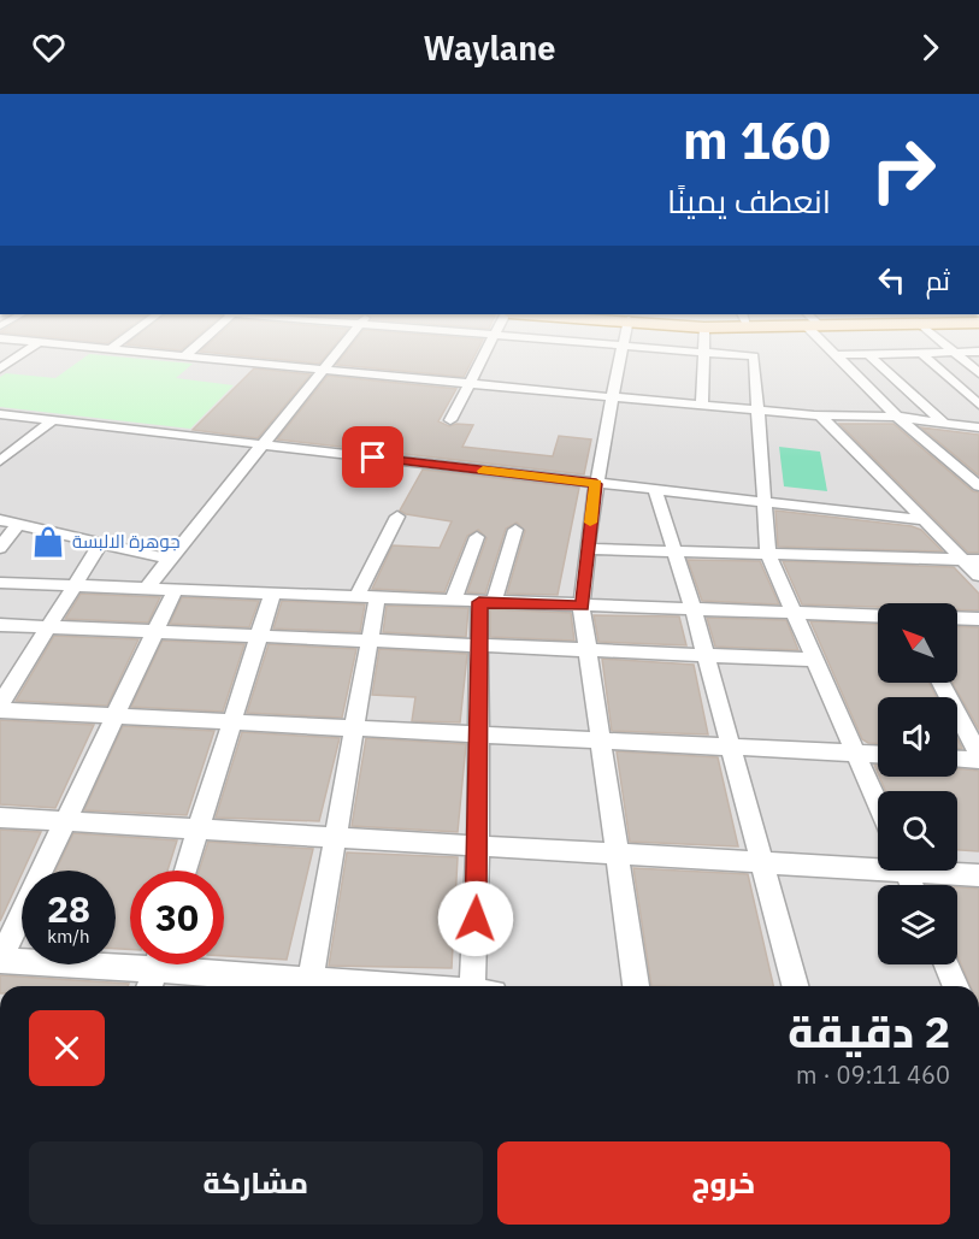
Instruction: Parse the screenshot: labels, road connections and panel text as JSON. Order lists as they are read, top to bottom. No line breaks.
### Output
{"places":{"shop":["جوهرة الالبسة"]},"north":"top left","page":{"header":"Waylane","turn":["160 m","انعطف يمينًا"],"then":"ثم","speed":"28 km/h","limit":"30","heading":["2 دقيقة","460 m · 09:11"],"buttons":["خروج","مشاركة"]}}
